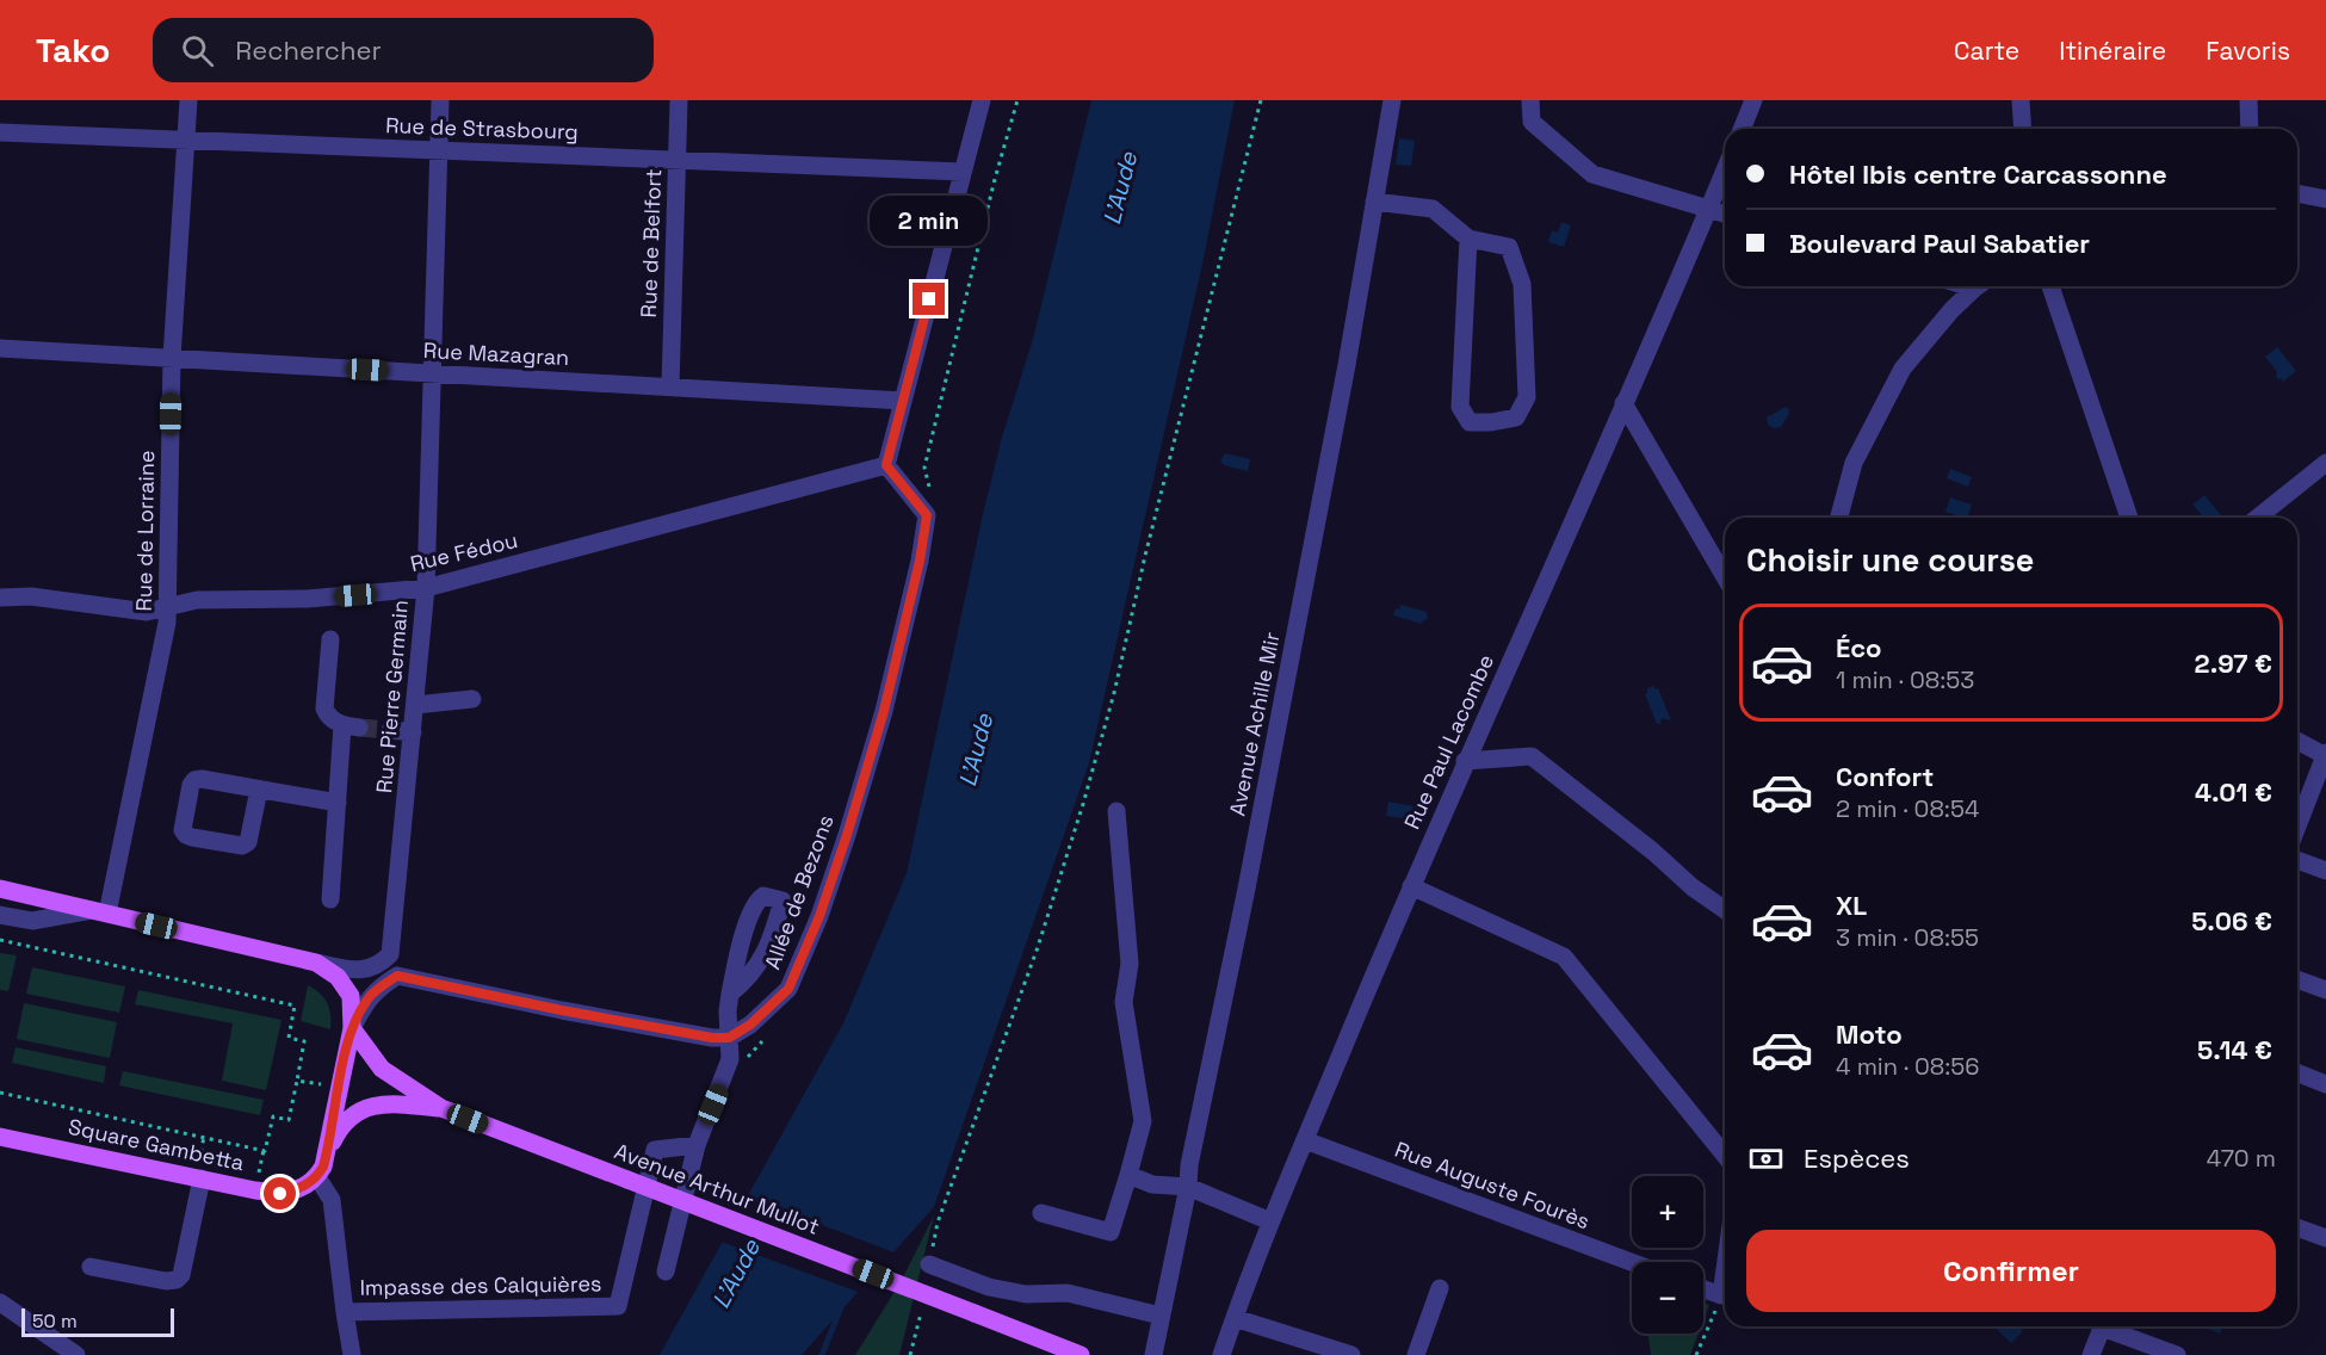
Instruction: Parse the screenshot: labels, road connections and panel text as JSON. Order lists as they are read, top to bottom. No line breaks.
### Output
{"streets":{"main road":["Square Gambetta","Avenue Arthur Mullot"],"street":["Rue de Strasbourg","Rue de Belfort","Rue Mazagran","Rue de Lorraine","Rue Fédou","Rue Pierre Germain","Avenue Achille Mir","Rue Paul Lacombe","Allée de Bezons","Rue Auguste Fourès","Impasse des Calquières"]},"crossings":[["Rue de Strasbourg","Rue de Belfort"],["Rue de Strasbourg","Rue de Lorraine"],["Rue de Strasbourg","Rue Pierre Germain"],["Rue de Belfort","Rue Mazagran"],["Rue Mazagran","Rue de Lorraine"],["Rue Mazagran","Rue Pierre Germain"],["Rue de Lorraine","Rue Fédou"],["Rue Fédou","Rue Pierre Germain"],["Rue Fédou","Allée de Bezons"],["Rue Paul Lacombe","Rue Auguste Fourès"]],"water":["L'Aude"],"scale_bar":"50 m","page":{"header":"Tako","search":"Rechercher","nav":["Carte","Itinéraire","Favoris"],"banner":["Hôtel Ibis centre Carcassonne","Boulevard Paul Sabatier"],"bubble":"2 min","heading":"Choisir une course","list":[{"name":"Éco","note":"1 min · 08:53","value":"2.97 €"},{"name":"Confort","note":"2 min · 08:54","value":"4.01 €"},{"name":"XL","note":"3 min · 08:55","value":"5.06 €"},{"name":"Moto","note":"4 min · 08:56","value":"5.14 €"}],"pay":["Espèces","470 m"],"map_buttons":["+","−"],"buttons":"Confirmer","scale":"50 m"}}
